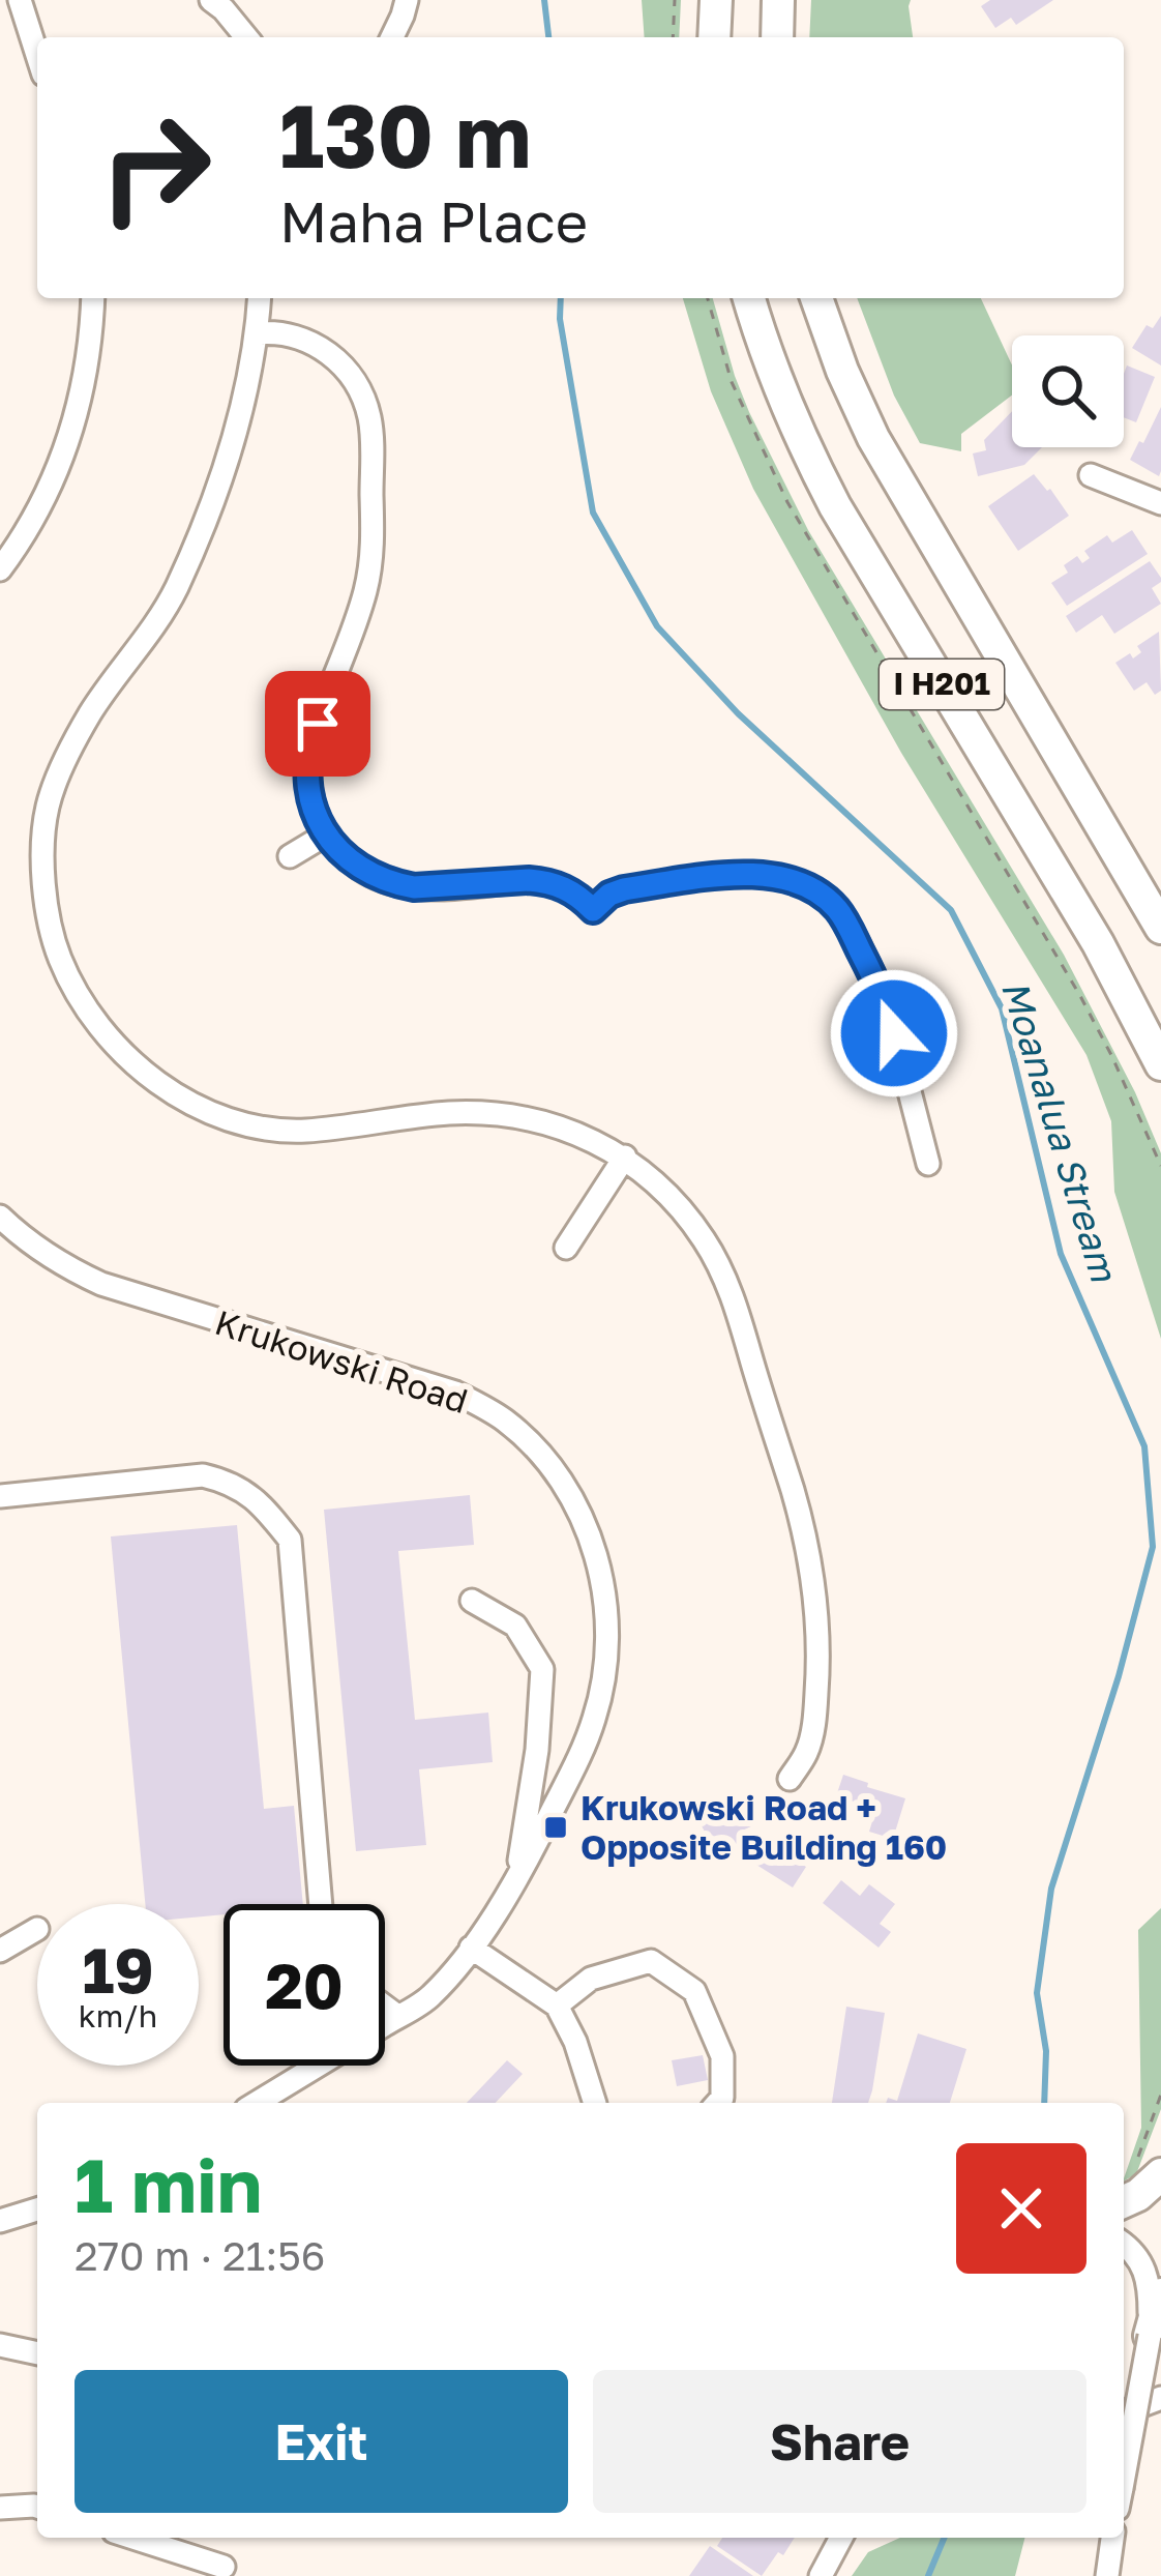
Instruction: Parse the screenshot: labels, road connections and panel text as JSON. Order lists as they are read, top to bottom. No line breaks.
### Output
{"streets":{"highway":["I H201"],"street":["Krukowski Road"]},"water":["Moanalua Stream"],"places":{"transit":["Krukowski Road + Opposite Building 160"]},"page":{"turn":["130 m","Maha Place"],"speed":"19 km/h","limit":"20","heading":["1 min","270 m · 21:56"],"buttons":["Exit","Share"]}}
